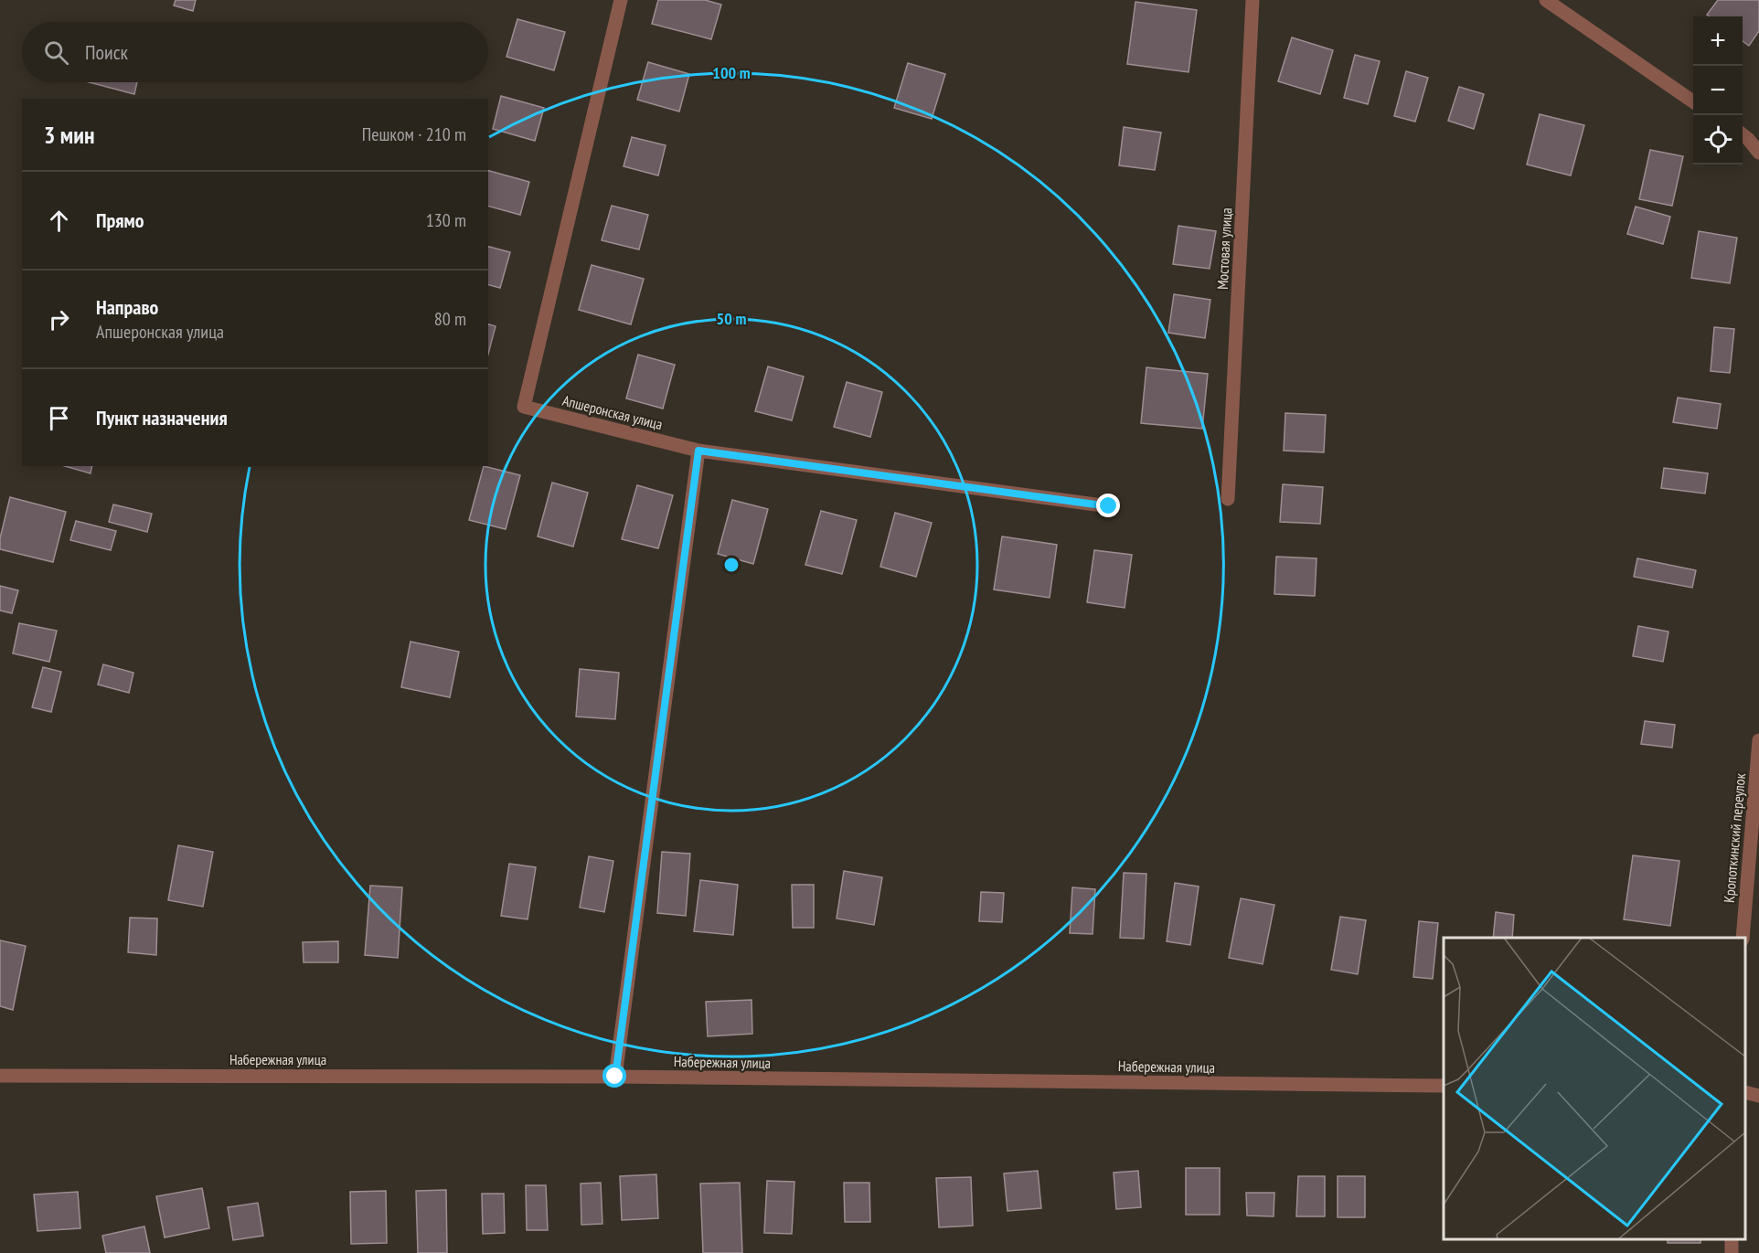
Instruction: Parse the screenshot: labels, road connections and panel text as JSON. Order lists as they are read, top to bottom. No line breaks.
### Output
{"streets":{"street":["Мостовая улица","Апшеронская улица","Кропоткинский переулок","Набережная улица"]},"page":{"map_buttons":["+","−"],"search":"Поиск","heading":["3 мин","Пешком · 210 m"],"list":[["Прямо","130 m"],["Направо","Апшеронская улица","80 m"],"Пункт назначения"]},"rings":["100 m","50 m"]}
